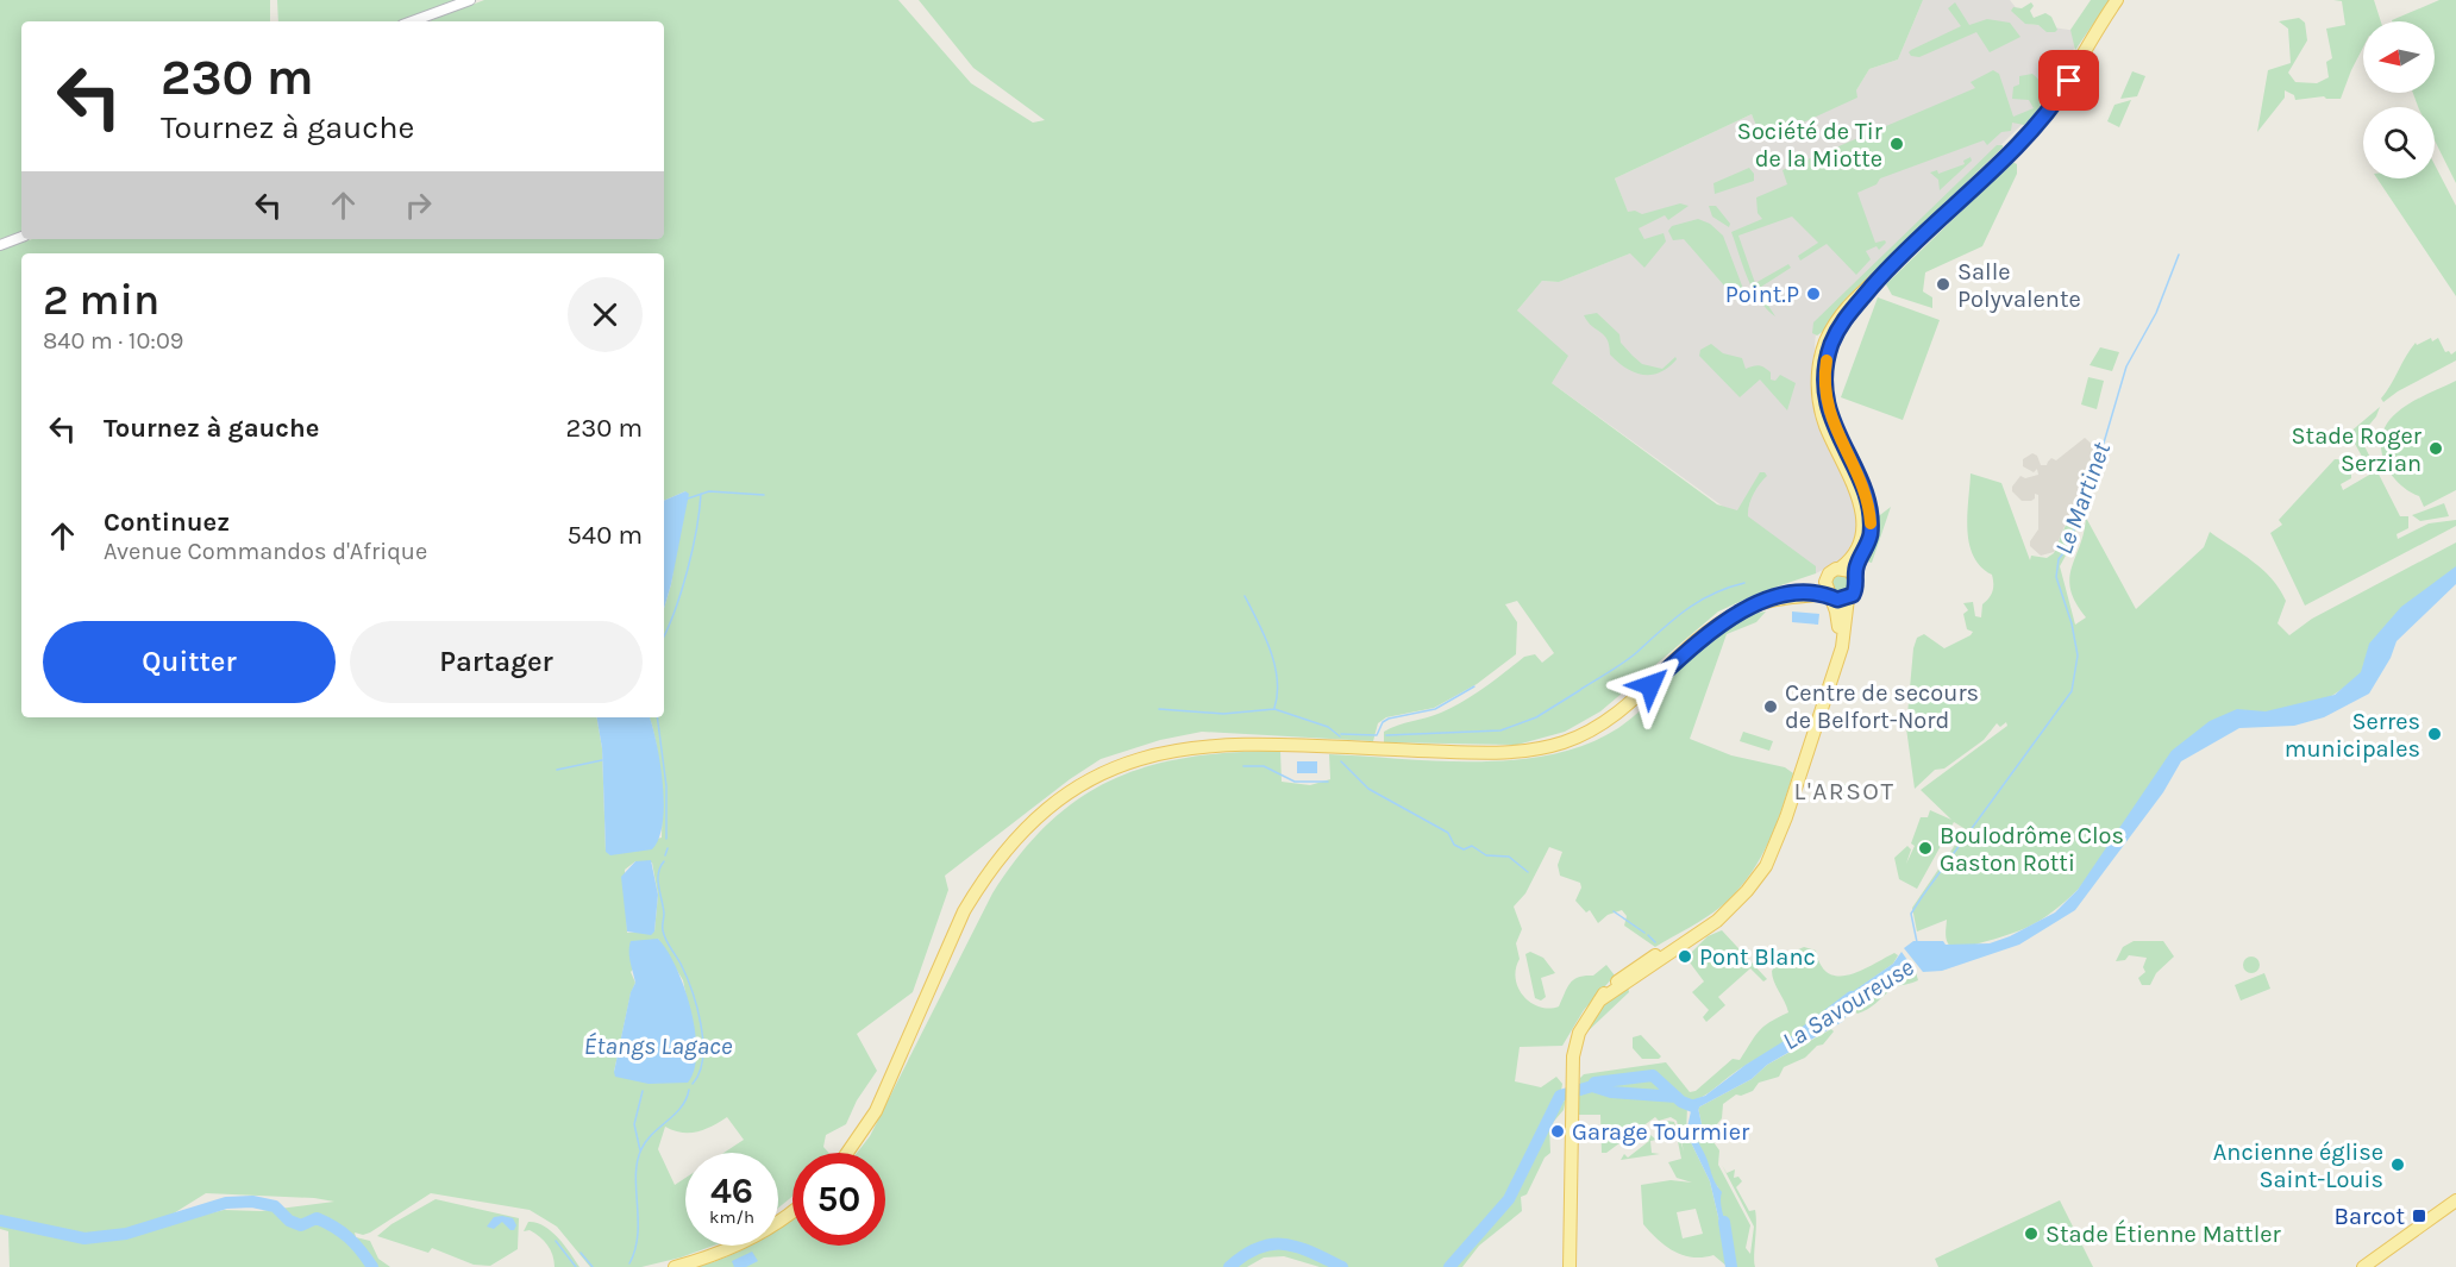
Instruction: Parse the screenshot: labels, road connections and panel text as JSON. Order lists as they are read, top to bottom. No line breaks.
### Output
{"districts":["L'ARSOT"],"water":["Le Martinet","La Savoureuse","Étangs Lagace"],"places":{"other":["Société de Tir de la Miotte","Salle Polyvalente","Point.P","Stade Roger Serzian","Centre de secours de Belfort-Nord","Serres municipales","Boulodrôme Clos Gaston Rotti","Pont Blanc","Garage Tourmier","Ancienne église Saint-Louis","Stade Étienne Mattler"],"transit":["Barcot"]},"north":"left","page":{"turn":["230 m","Tournez à gauche"],"heading":["2 min","840 m · 10:09"],"list":[{"name":"Tournez à gauche","value":"230 m"},{"name":"Continuez","note":"Avenue Commandos d'Afrique","value":"540 m"}],"buttons":["Quitter","Partager"],"speed":"46 km/h","limit":"50"}}
